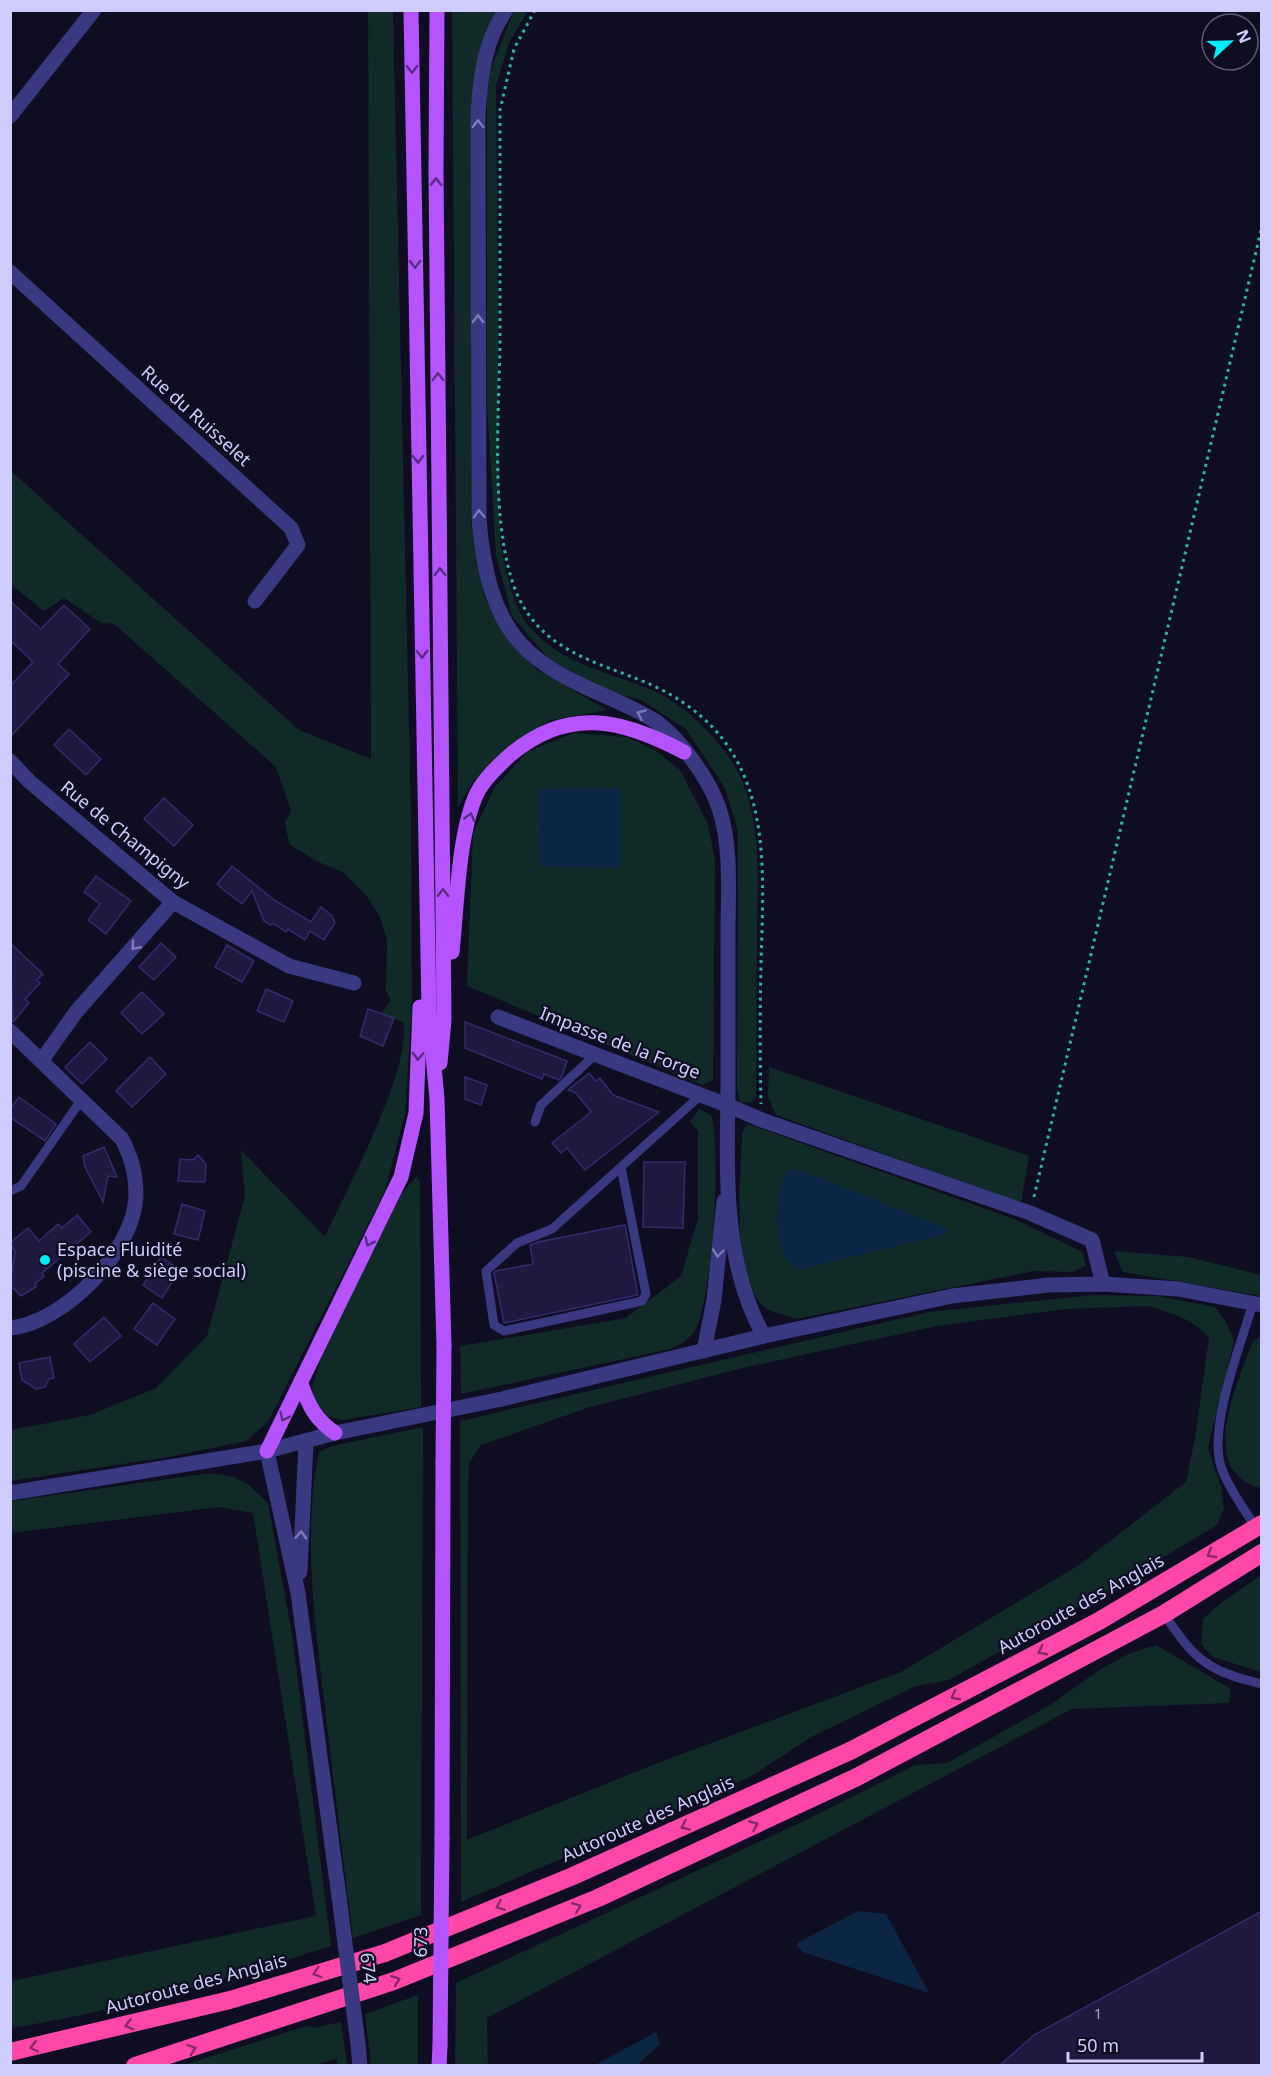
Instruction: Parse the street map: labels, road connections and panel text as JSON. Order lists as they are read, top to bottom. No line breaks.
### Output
{"streets":{"highway":["Autoroute des Anglais"],"main road":["673"],"street":["Rue du Ruisselet","Rue de Champigny","Impasse de la Forge","674"]},"places":["Espace Fluidité (piscine & siège social)"],"house_numbers":["1"],"scale_bar":"50 m","north":"right"}
